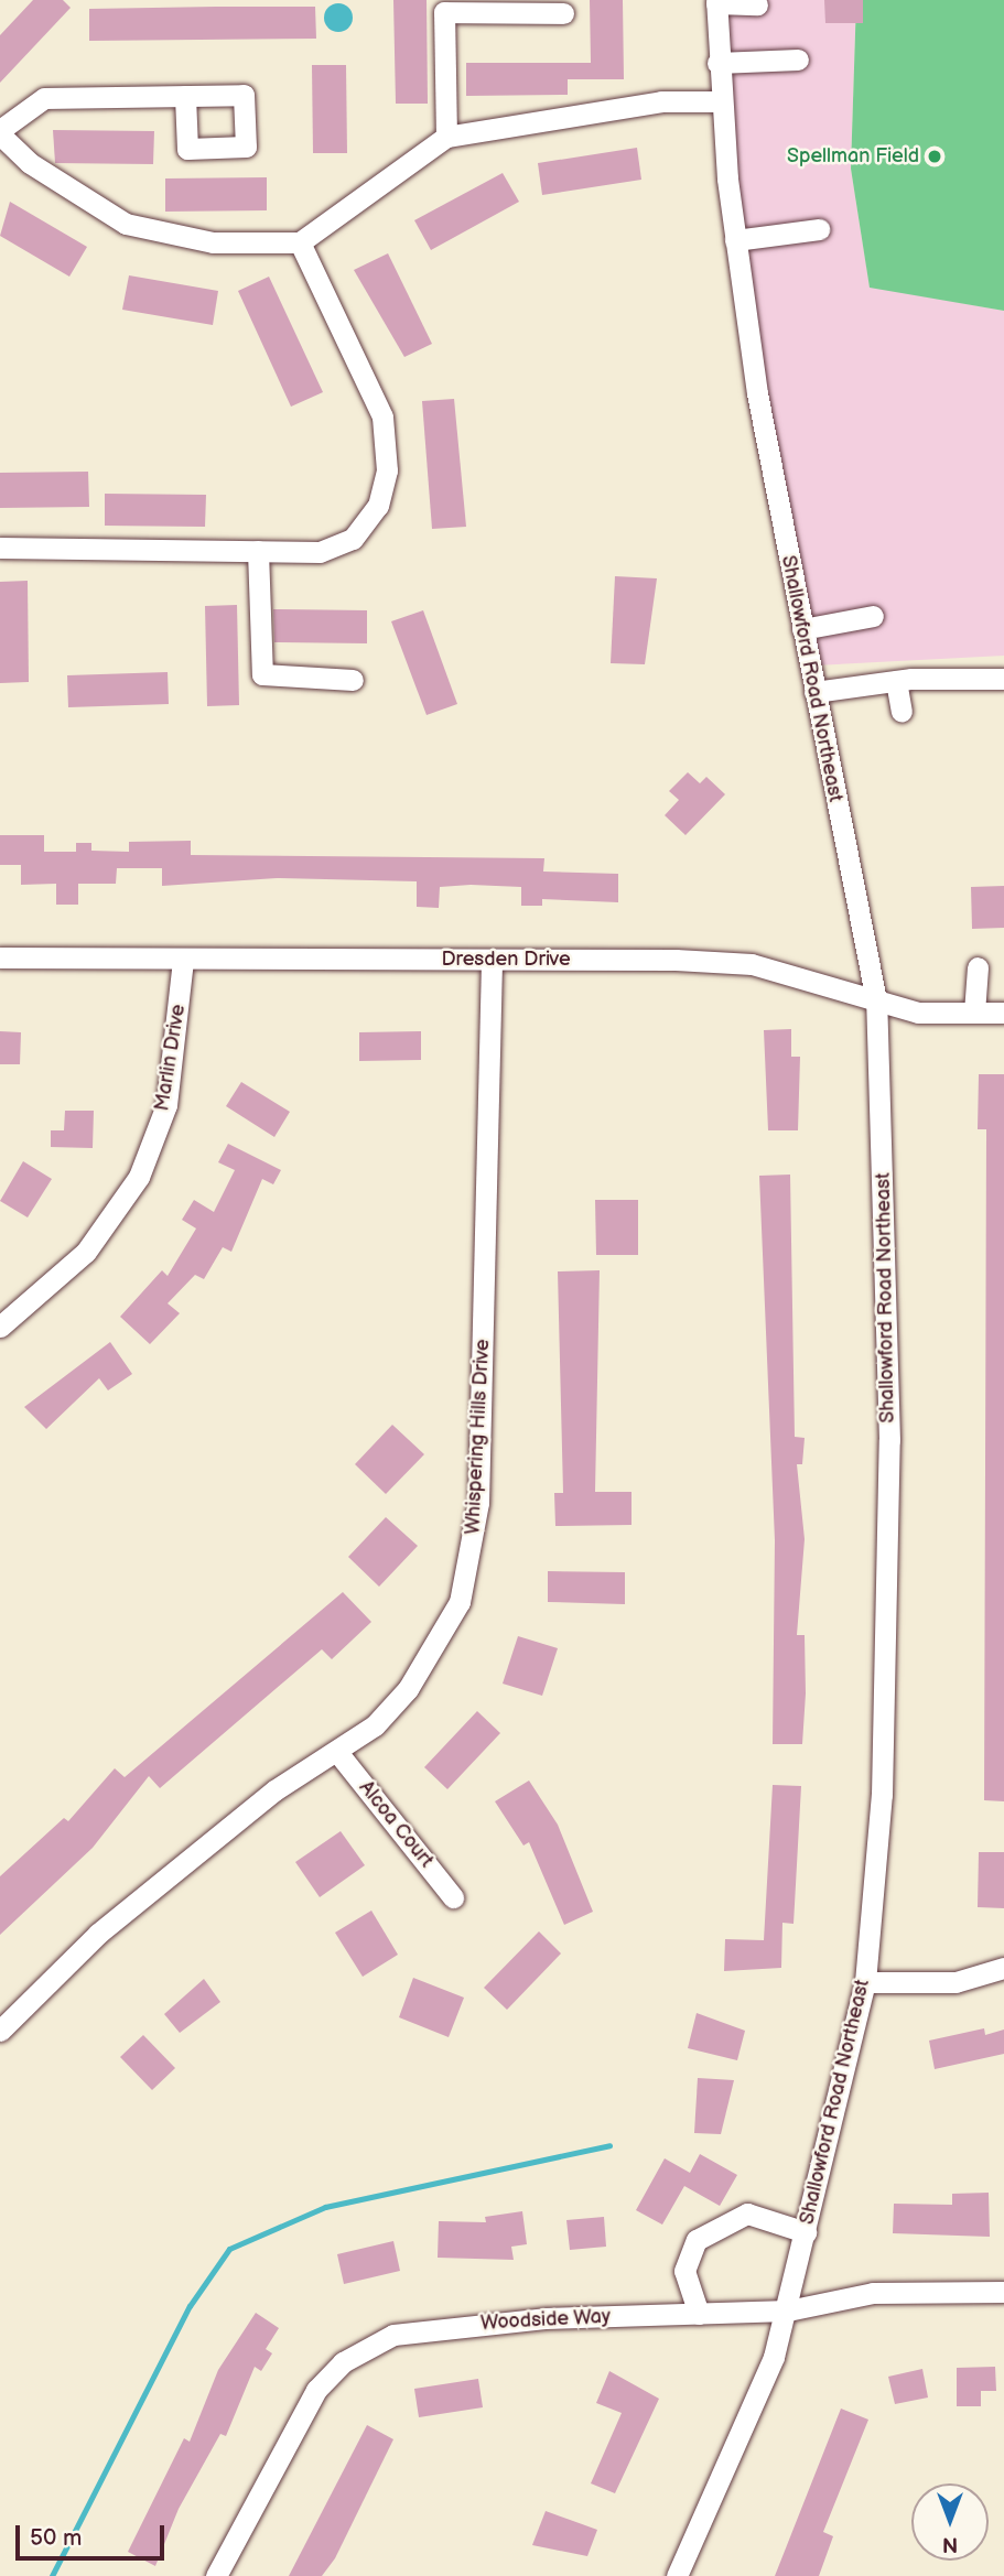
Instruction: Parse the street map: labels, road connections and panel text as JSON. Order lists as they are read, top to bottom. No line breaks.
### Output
{"streets":{"street":["Shallowford Road Northeast","Dresden Drive","Marlin Drive","Whispering Hills Drive","Alcoa Court","Woodside Way"]},"crossings":[["Shallowford Road Northeast","Dresden Drive"],["Shallowford Road Northeast","Woodside Way"],["Dresden Drive","Marlin Drive"],["Dresden Drive","Whispering Hills Drive"],["Whispering Hills Drive","Alcoa Court"]],"places":["Spellman Field"],"scale_bar":"50 m","north":"bottom"}
